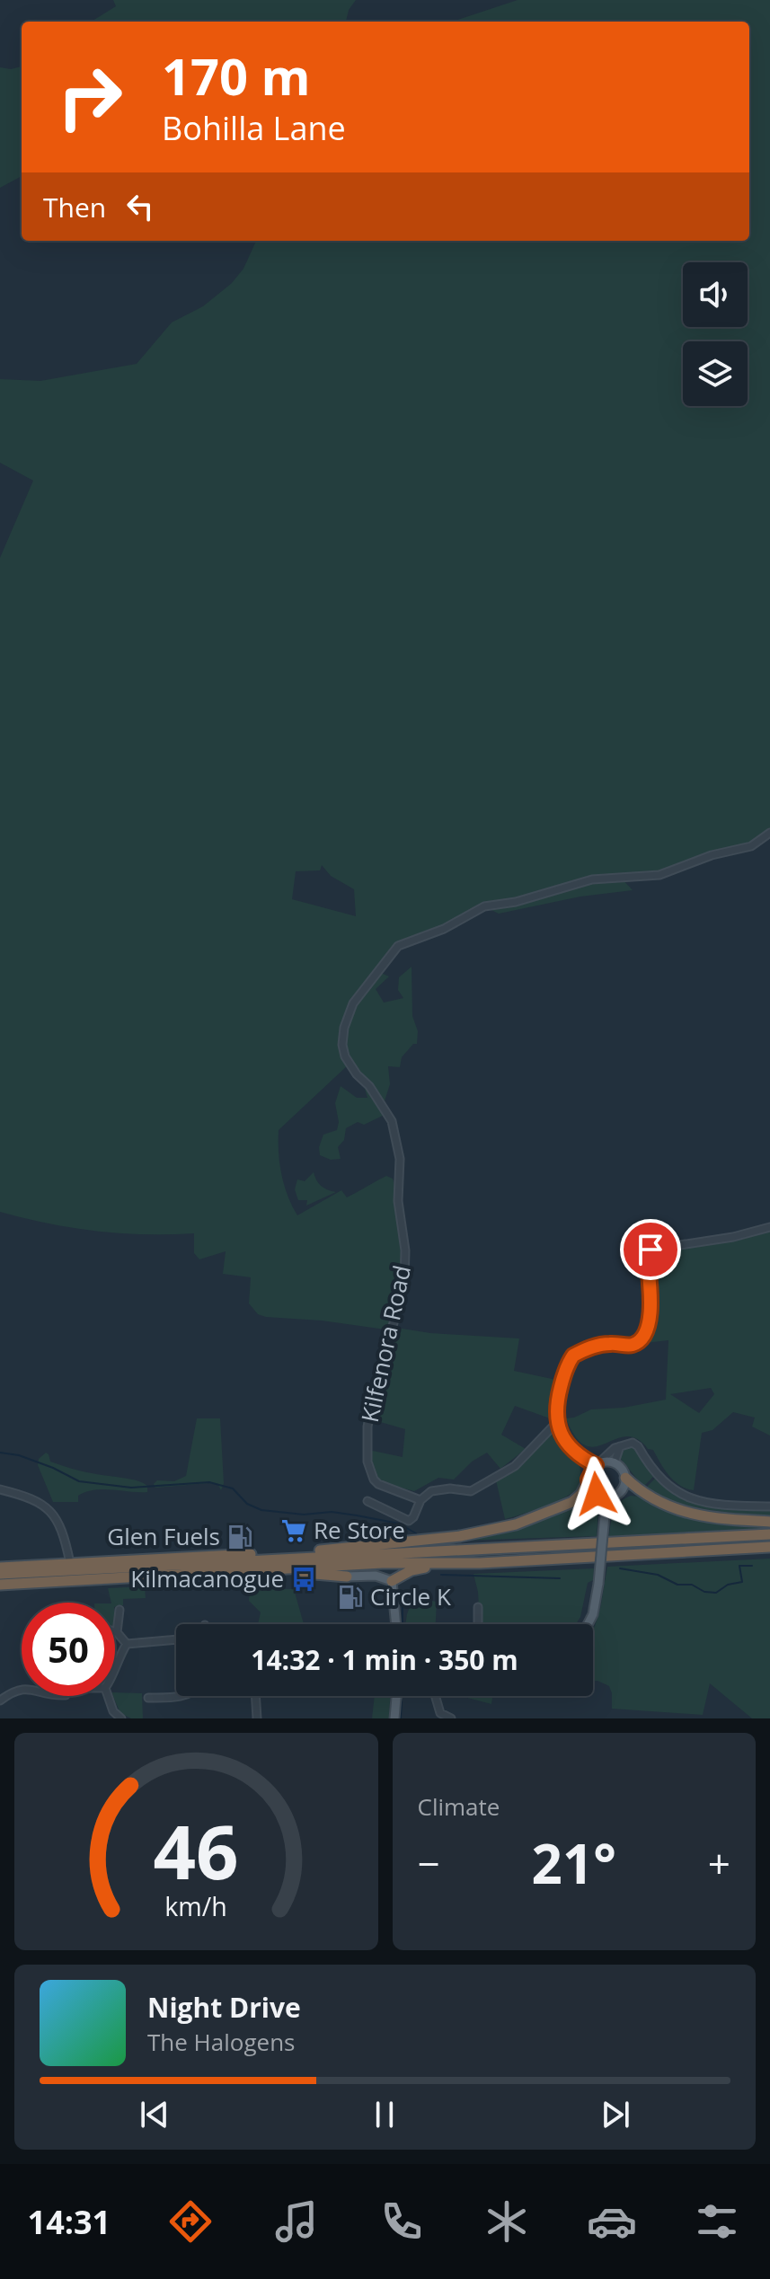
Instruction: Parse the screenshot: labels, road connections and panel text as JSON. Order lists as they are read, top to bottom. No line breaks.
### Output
{"streets":{"street":["Kilfenora Road"]},"places":{"supermarket":["Re Store"],"fuel station":["Glen Fuels","Circle K"],"bus stop":["Kilmacanogue"]},"page":{"turn":["170 m","Bohilla Lane"],"then":"Then","limit":"50","trip":"14:32 · 1 min · 350 m","tile":"Climate","heat":["−","21°","+"],"song":["Night Drive","The Halogens"],"tabs":"14:31","gauge":["46","km/h"]}}
